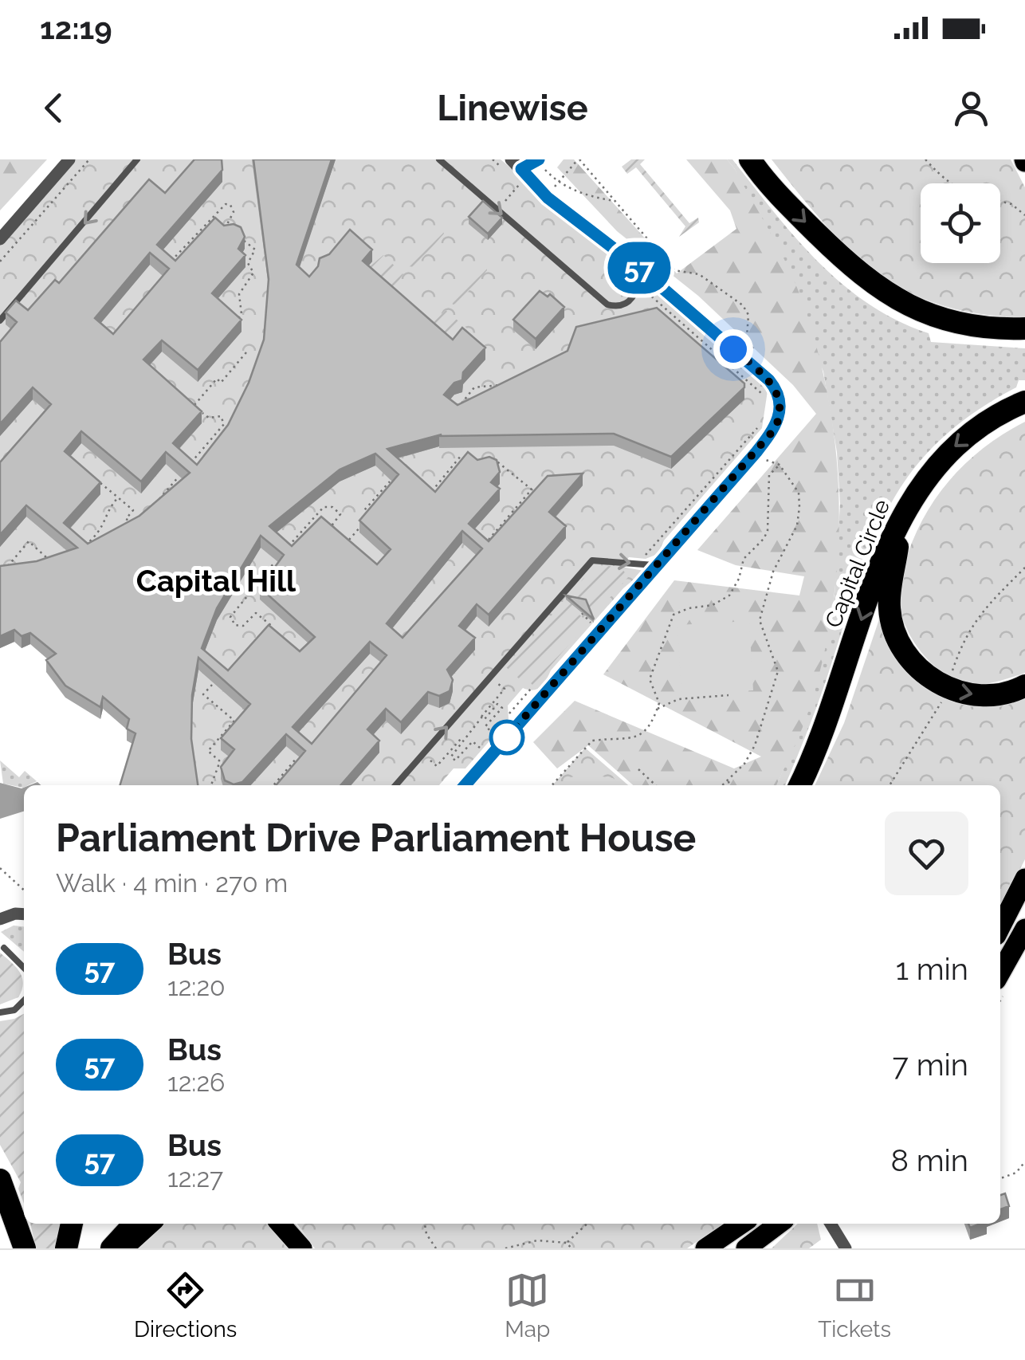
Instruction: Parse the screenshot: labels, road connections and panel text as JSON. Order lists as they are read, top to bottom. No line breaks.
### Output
{"streets":{"highway":["Capital Circle"]},"one_way":["Capital Circle"],"districts":["Capital Hill"],"lines":["bus line 57"],"page":{"status":"12:19","header":"Linewise","on_map":"57","heading":["Parliament Drive Parliament House","Walk · 4 min · 270 m"],"list":[{"mark":"57","name":"Bus","note":"12:20","value":"1 min"},{"mark":"57","name":"Bus","note":"12:26","value":"7 min"},{"mark":"57","name":"Bus","note":"12:27","value":"8 min"}],"tabs":["Directions","Map","Tickets"]}}
